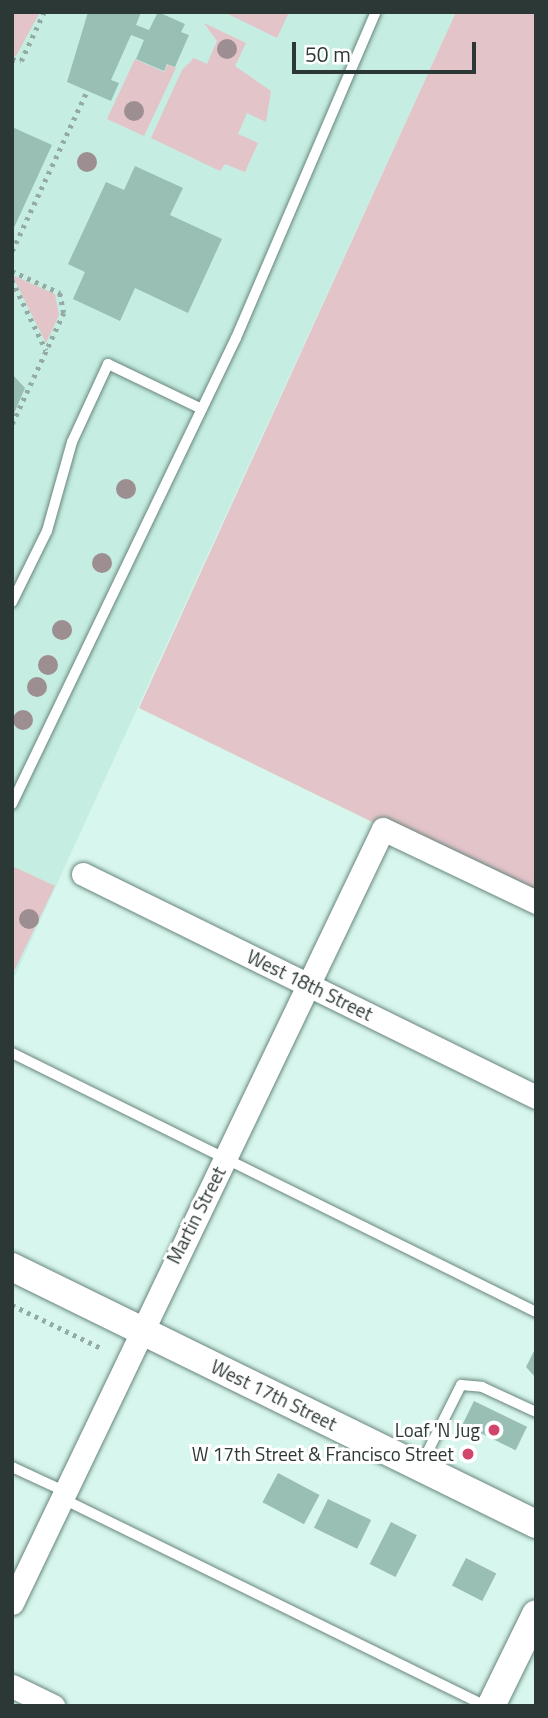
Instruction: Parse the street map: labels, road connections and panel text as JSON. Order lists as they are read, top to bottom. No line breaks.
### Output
{"streets":{"street":["West 18th Street","Martin Street","West 17th Street"]},"crossings":[["West 18th Street","Martin Street"],["Martin Street","West 17th Street"]],"places":["Loaf 'N Jug","W 17th Street & Francisco Street"],"scale_bar":"50 m"}
